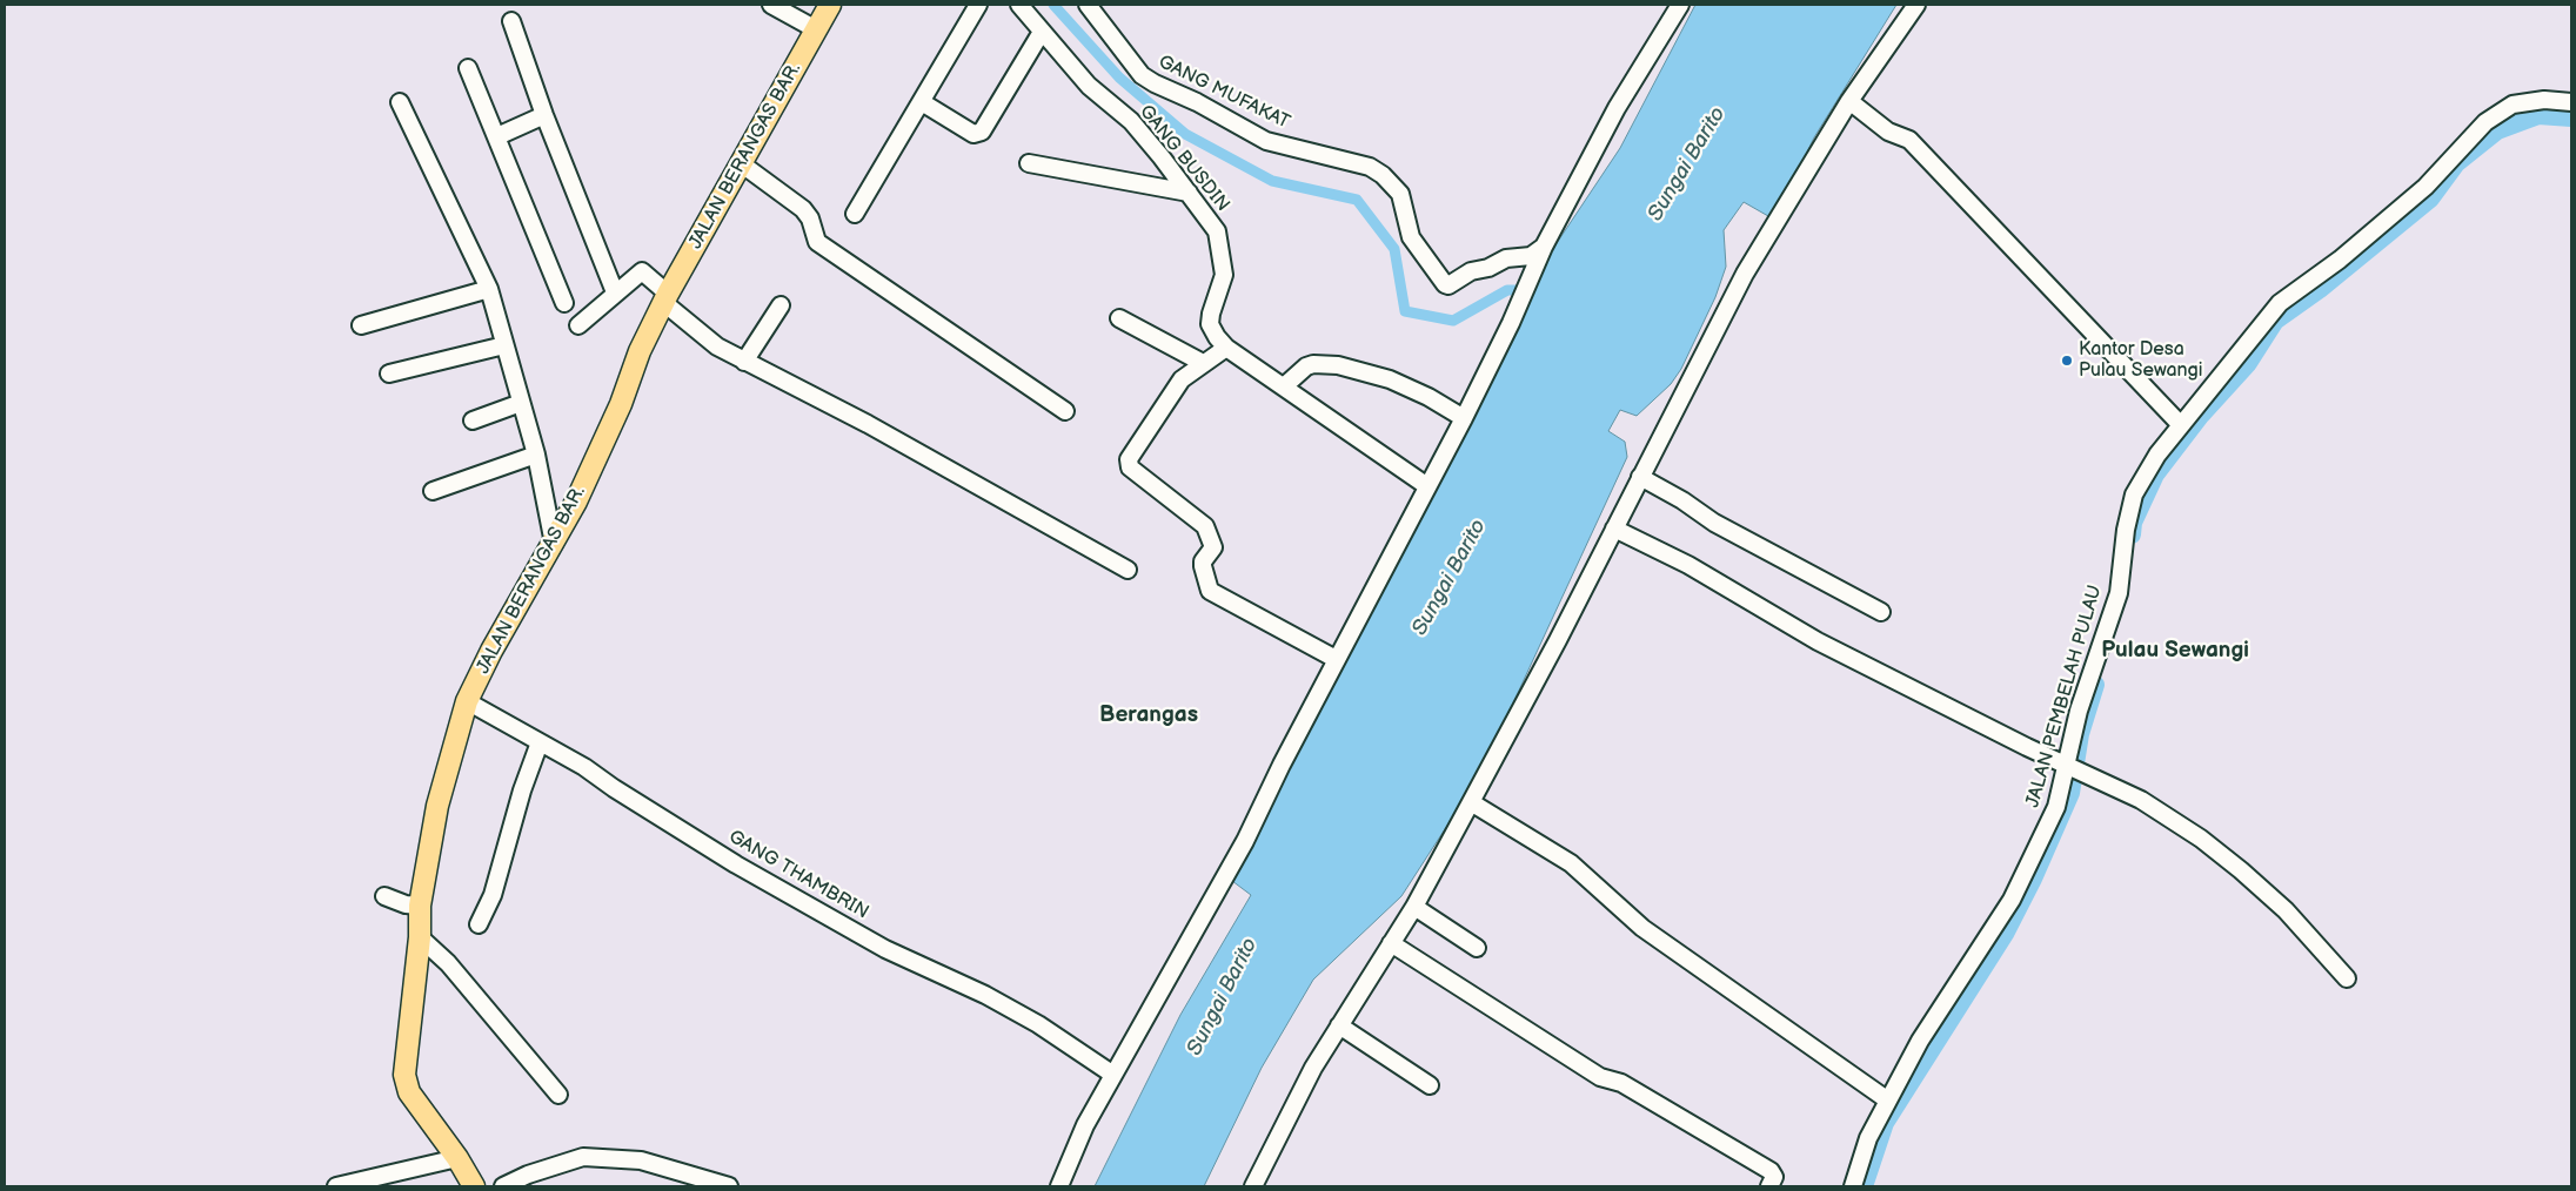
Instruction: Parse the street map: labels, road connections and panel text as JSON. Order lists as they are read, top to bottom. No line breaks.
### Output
{"streets":{"main road":["JALAN BERANGAS BAR."],"street":["GANG MUFAKAT","GANG BUSDIN","JALAN PEMBELAH PULAU","GANG THAMBRIN"]},"crossings":[["JALAN BERANGAS BAR.","GANG THAMBRIN"]],"districts":["Pulau Sewangi","Berangas"],"water":["Sungai Barito"],"places":["Kantor Desa Pulau Sewangi"]}
